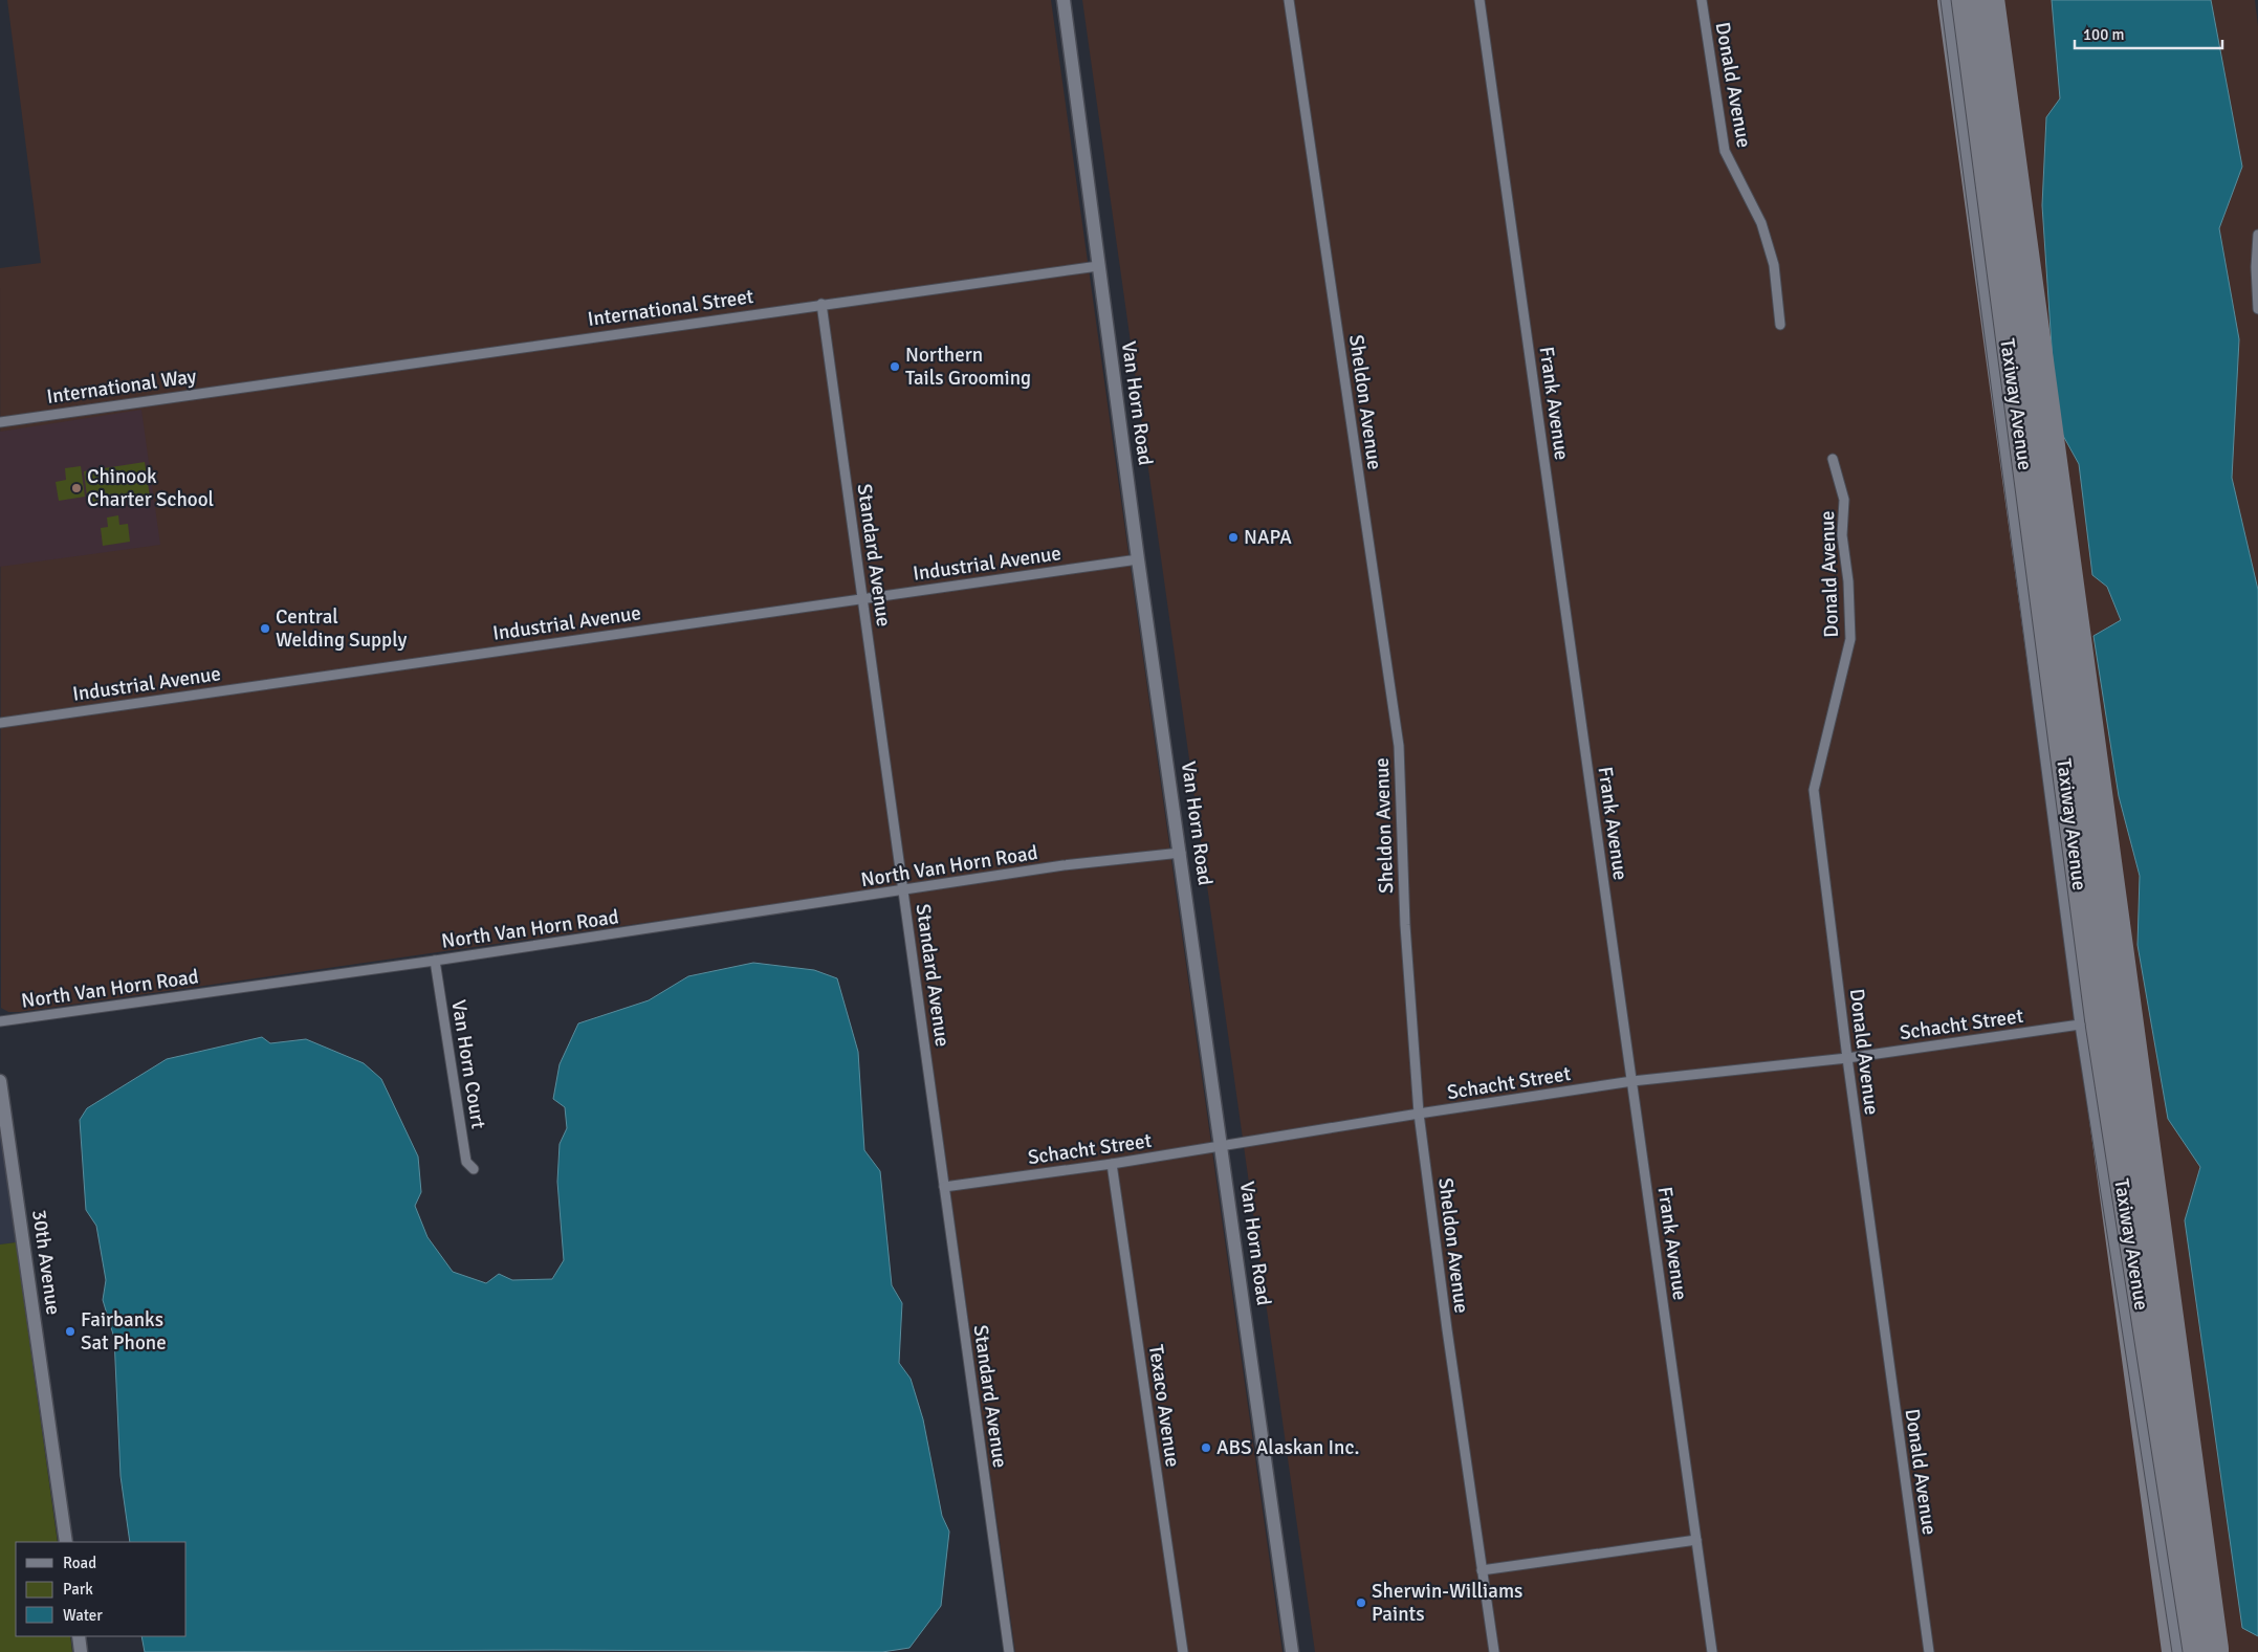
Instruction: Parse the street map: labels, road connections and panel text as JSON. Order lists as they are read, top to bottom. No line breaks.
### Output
{"streets":{"main road":["Van Horn Road","30th Avenue"],"street":["Donald Avenue","International Street","International Way","Sheldon Avenue","Frank Avenue","Taxiway Avenue","Standard Avenue","Industrial Avenue","North Van Horn Road","Schacht Street","Van Horn Court","Texaco Avenue"]},"crossings":[["Donald Avenue","Schacht Street"],["International Street","International Way"],["International Street","Van Horn Road"],["International Street","Standard Avenue"],["Sheldon Avenue","Schacht Street"],["Van Horn Road","Industrial Avenue"],["Van Horn Road","North Van Horn Road"],["Van Horn Road","Schacht Street"],["Frank Avenue","Schacht Street"],["Taxiway Avenue","Schacht Street"],["Standard Avenue","Industrial Avenue"],["Standard Avenue","North Van Horn Road"],["Standard Avenue","Schacht Street"],["North Van Horn Road","Van Horn Court"],["Schacht Street","Texaco Avenue"]],"places":["Northern Tails Grooming","Chinook Charter School","NAPA","Central Welding Supply","Fairbanks Sat Phone","ABS Alaskan Inc.","Sherwin-Williams Paints"],"legend":["Road","Park","Water"],"scale_bar":"100 m"}
